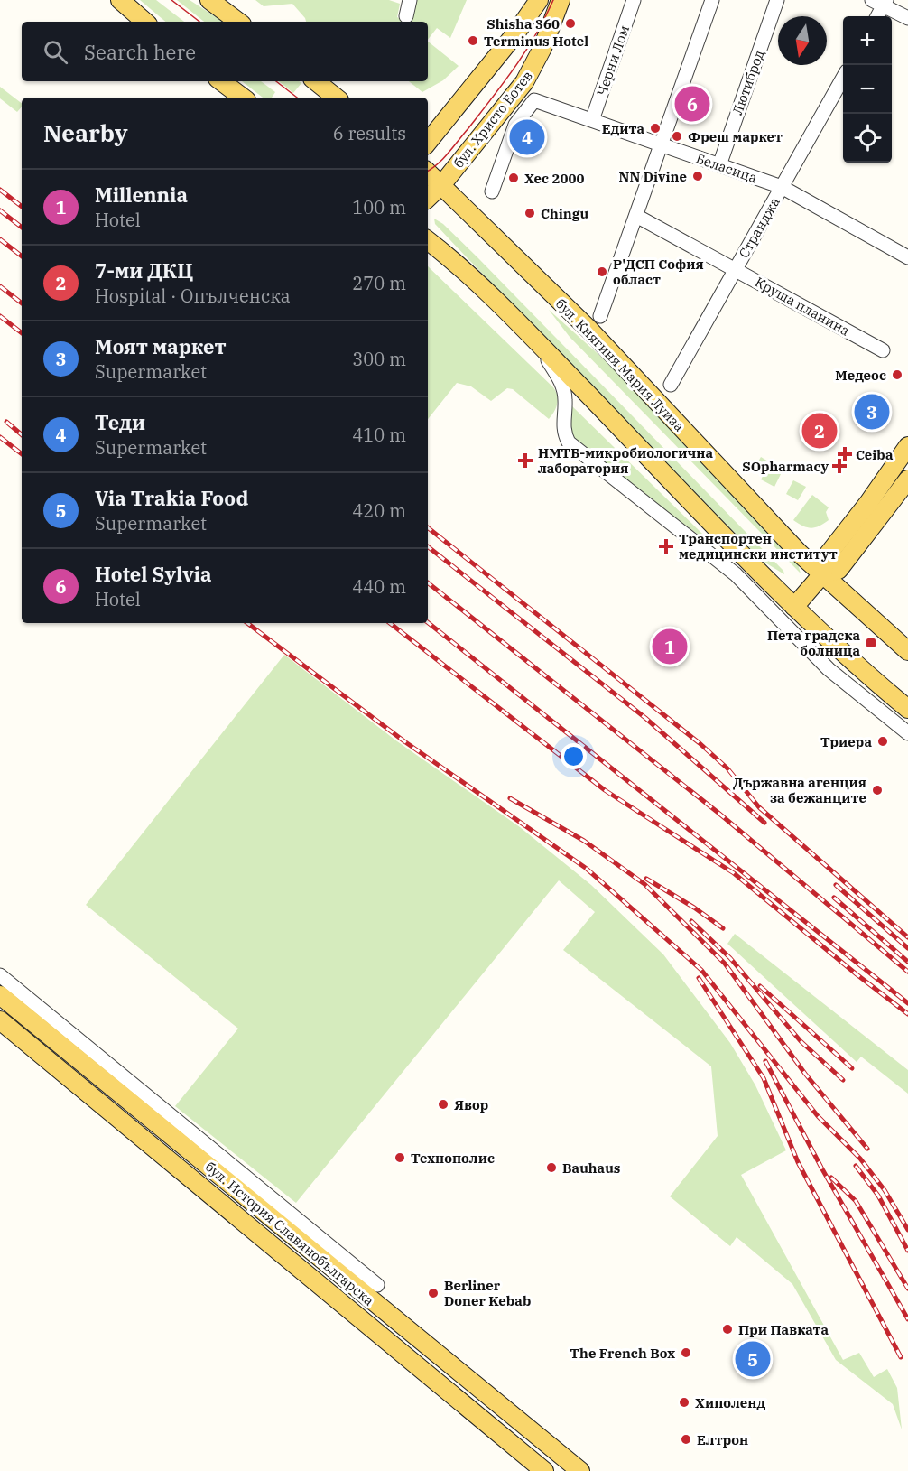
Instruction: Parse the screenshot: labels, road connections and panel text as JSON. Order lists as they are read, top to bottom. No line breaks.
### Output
{"streets":{"main road":["бул. Христо Ботев","бул. Княгиня Мария Луиза","бул. История Славянобългарска"],"street":["Черни Лом","Лютиброд","Беласица","Странджа","Круша планина"]},"crossings":[["Черни Лом","Беласица"],["Лютиброд","Беласица"],["бул. Христо Ботев","Беласица"],["бул. Христо Ботев","бул. Княгиня Мария Луиза"],["Беласица","Странджа"],["Странджа","Круша планина"]],"places":{"other":["Shisha 360","Terminus Hotel","Едита","Фреш маркет","NN Divine","Хес 2000","Chingu","Р'ДСП София област","Медеос","Триера","Държавна агенция за бежанците","Явор","Технополис","Bauhaus","Berliner Doner Kebab","При Павката","The French Box","Хиполенд","Елтрон"],"health":["Ceiba","НМТБ-микробиологична лаборатория","SOpharmacy","Транспортен медицински институт"],"transit":["Пета градска болница"]},"north":"bottom","page":{"map_buttons":["+","−"],"search":"Search here","pins":["6","4","3","2","1","5"],"heading":["Nearby","6 results"],"list":[{"mark":"1","name":"Millennia","note":"Hotel","value":"100 m"},{"mark":"2","name":"7-ми ДКЦ","note":"Hospital · Опълченска","value":"270 m"},{"mark":"3","name":"Моят маркет","note":"Supermarket","value":"300 m"},{"mark":"4","name":"Теди","note":"Supermarket","value":"410 m"},{"mark":"5","name":"Via Trakia Food","note":"Supermarket","value":"420 m"},{"mark":"6","name":"Hotel Sylvia","note":"Hotel","value":"440 m"}]}}
